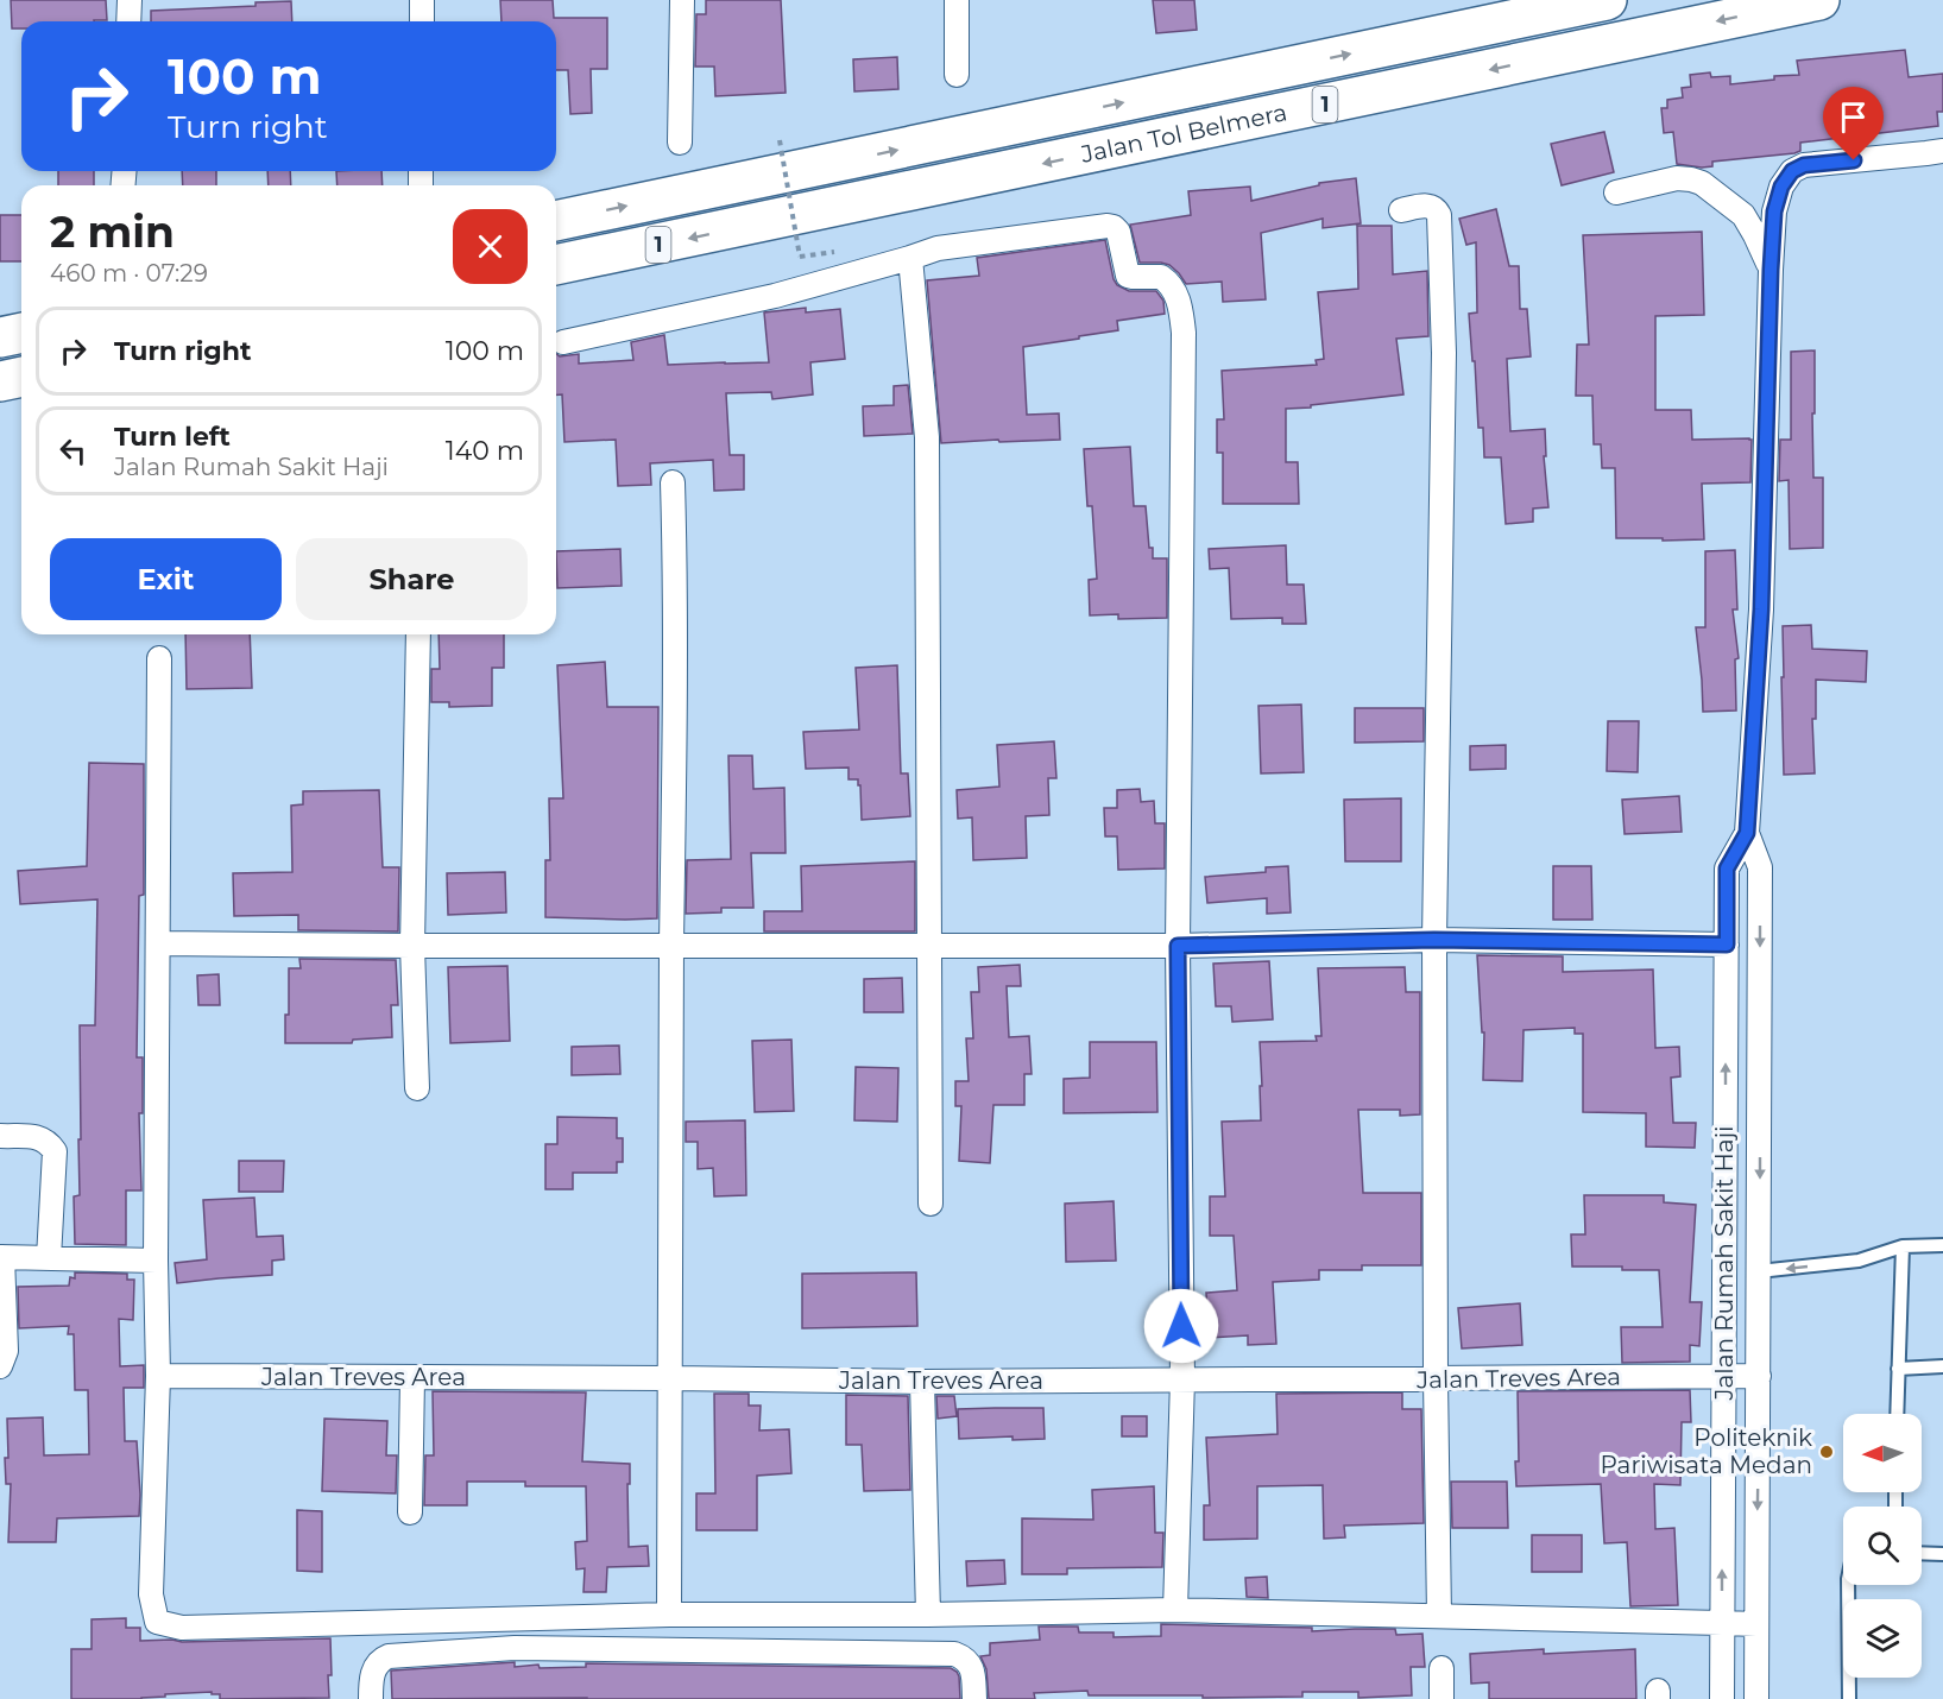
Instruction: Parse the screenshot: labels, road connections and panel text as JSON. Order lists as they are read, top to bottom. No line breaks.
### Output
{"streets":{"highway":["1","Jalan Tol Belmera"],"street":["Jalan Rumah Sakit Haji","Jalan Treves Area"]},"crossings":[["Jalan Rumah Sakit Haji","Jalan Treves Area"]],"places":["Politeknik Pariwisata Medan"],"north":"left","page":{"turn":["100 m","Turn right"],"heading":["2 min","460 m · 07:29"],"list":[{"name":"Turn right","value":"100 m"},{"name":"Turn left","note":"Jalan Rumah Sakit Haji","value":"140 m"}],"buttons":["Exit","Share"]}}
